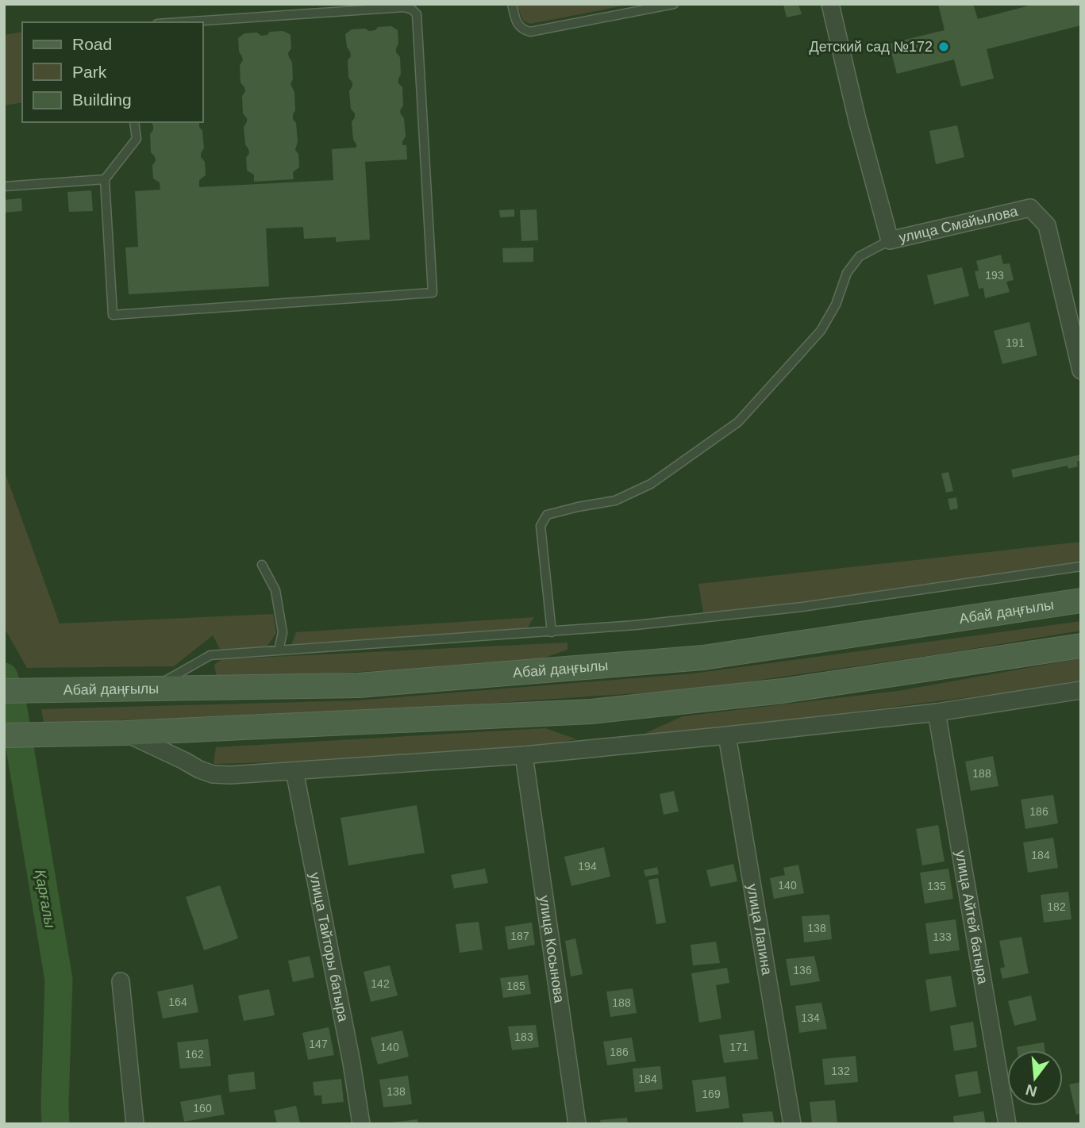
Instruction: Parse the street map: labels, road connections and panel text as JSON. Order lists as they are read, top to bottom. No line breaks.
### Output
{"streets":{"main road":["Абай даңғылы"],"street":["улица Смайылова","улица Айтей батыра","улица Лапина","улица Тайторы батыра","улица Косынова"]},"water":["Қарғалы"],"places":["Детский сад №172"],"house_numbers":["193","191","188","186","184","194","140","135","182","138","187","133","136","142","185","164","188","134","183","147","140","171","186","162","132","184","138","169","160"],"legend":["Road","Park","Building"],"north":"bottom"}
